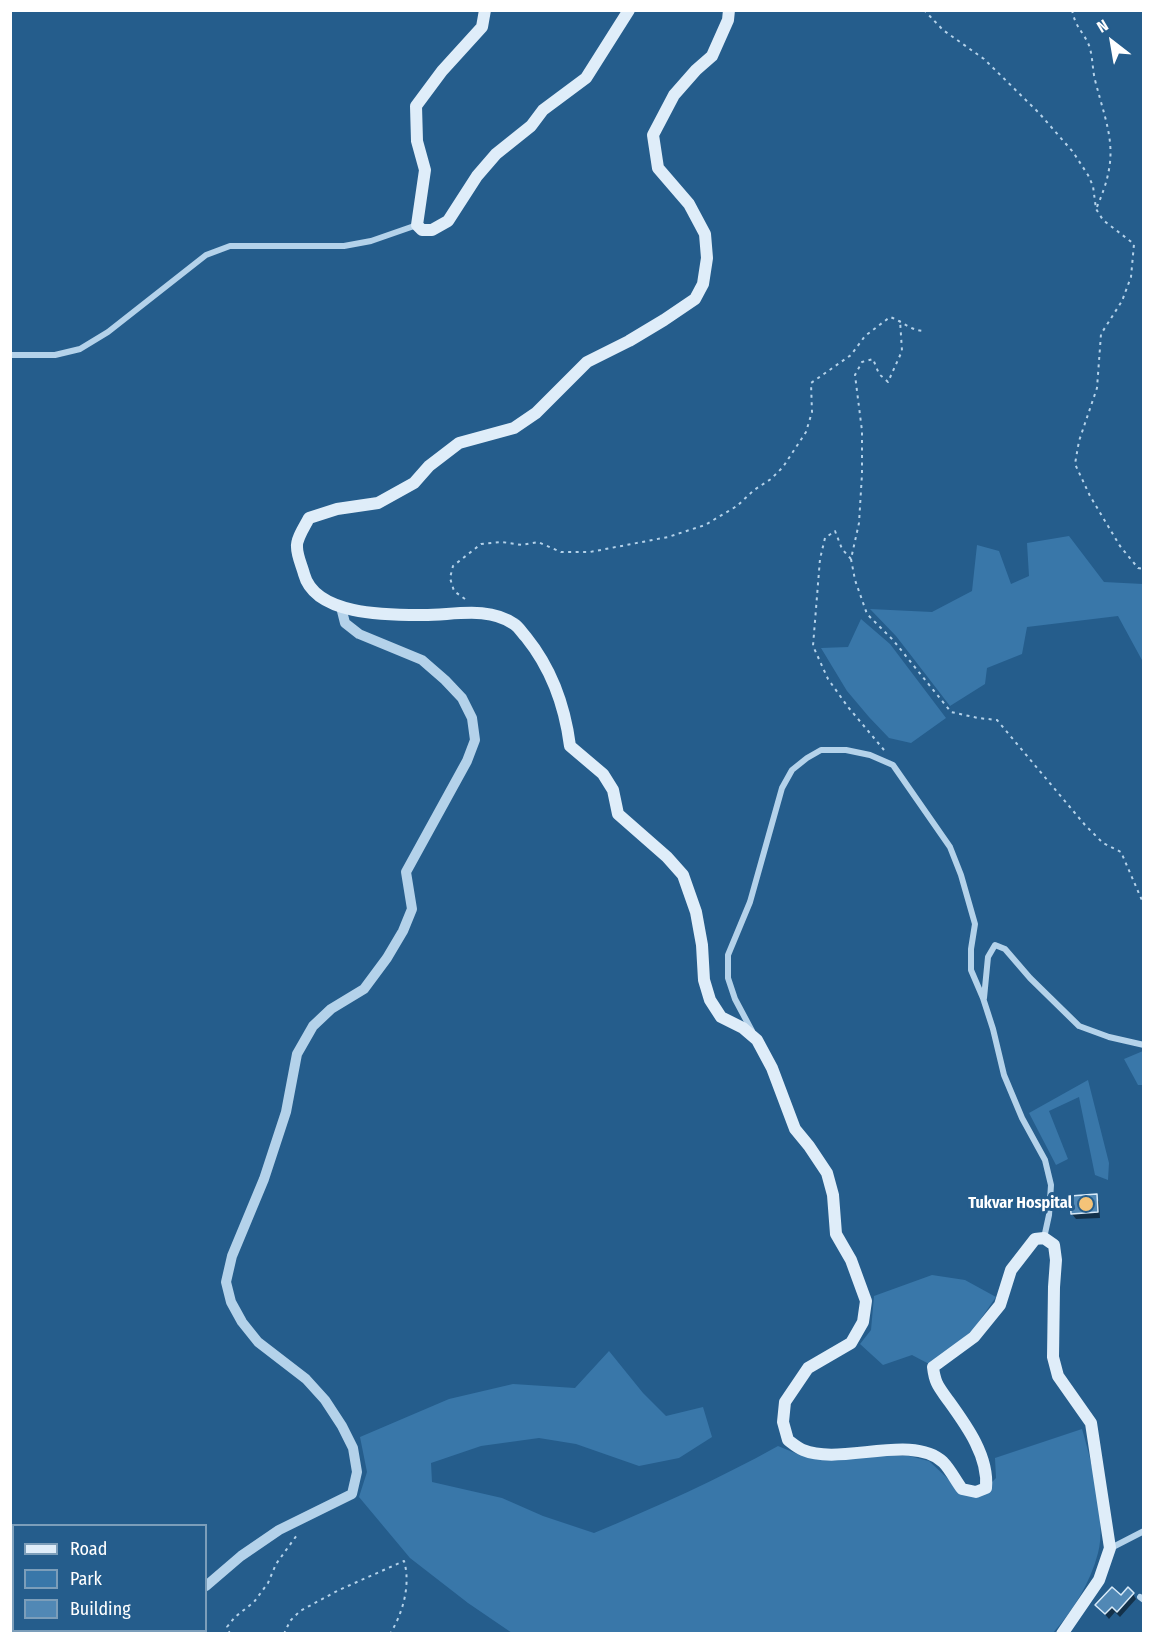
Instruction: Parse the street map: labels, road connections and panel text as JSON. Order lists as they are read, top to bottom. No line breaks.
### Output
{"places":["Tukvar Hospital"],"legend":["Road","Park","Building"],"north":"top left"}
